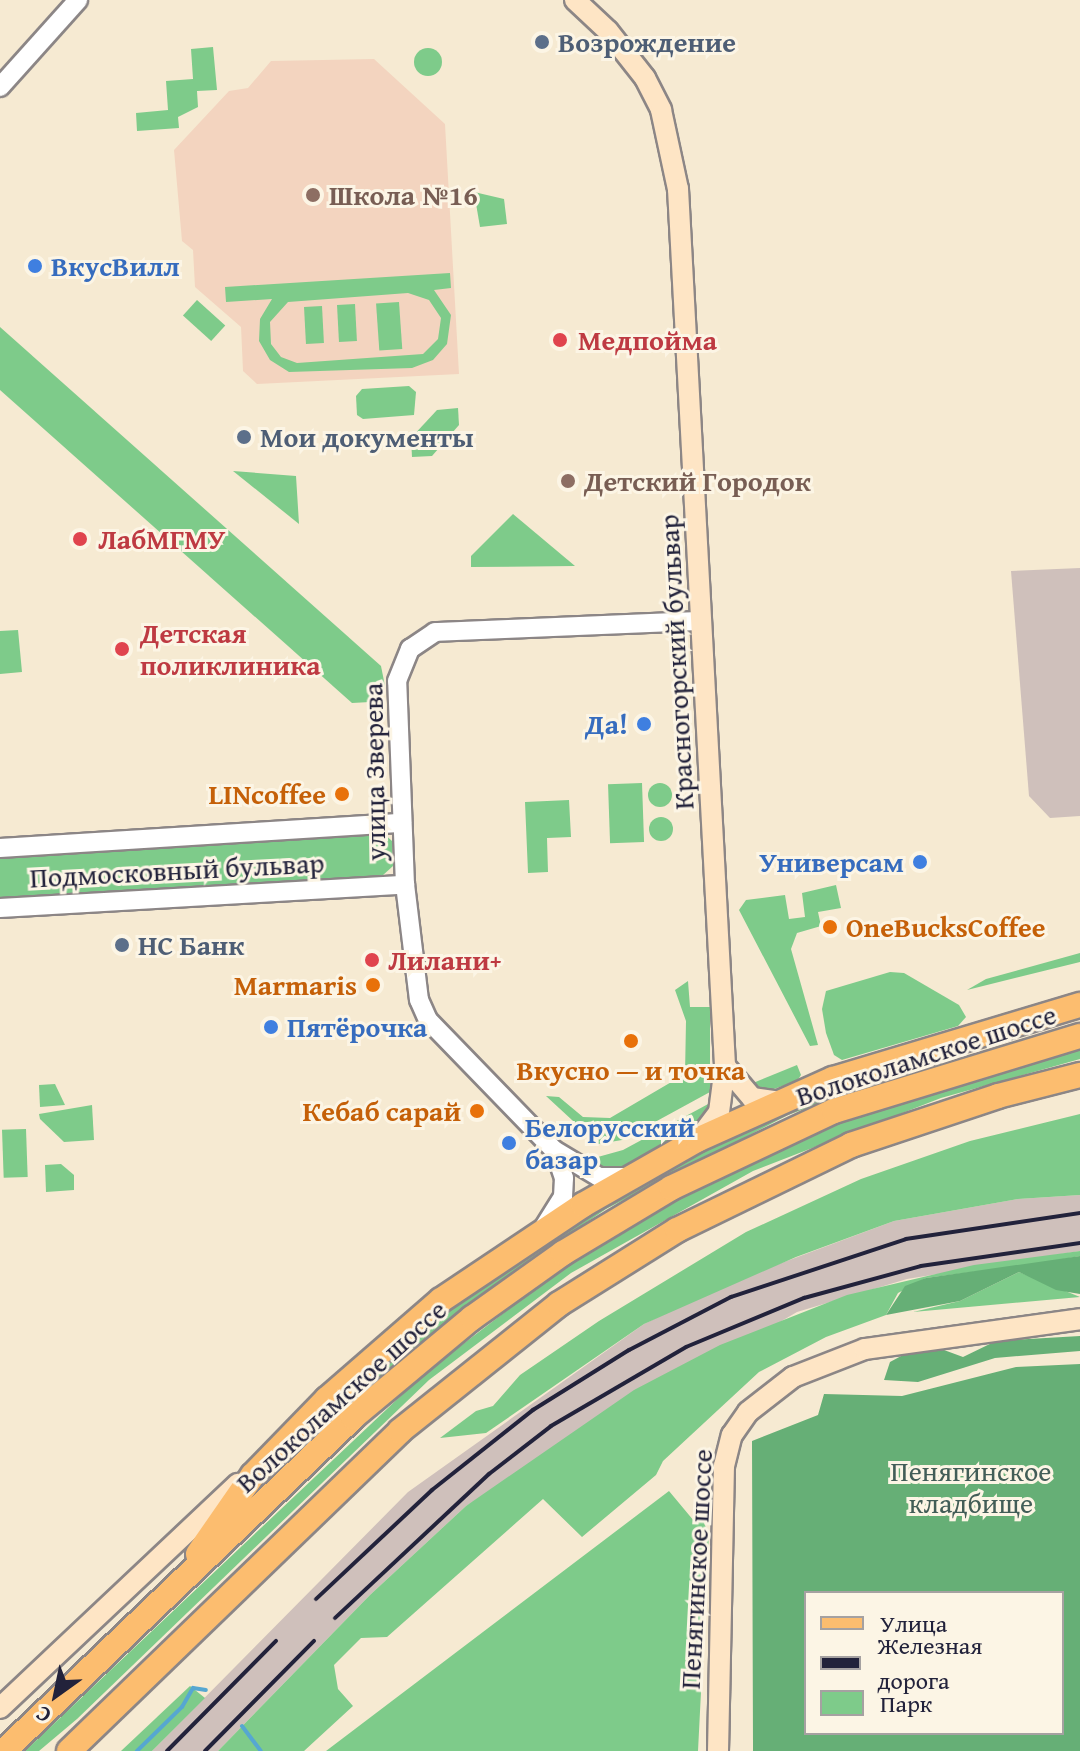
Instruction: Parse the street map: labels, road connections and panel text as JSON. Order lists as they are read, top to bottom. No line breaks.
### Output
{"streets":{"main road":["Красногорский бульвар","Волоколамское шоссе","Пенягинское шоссе"],"street":["улица Зверева","Подмосковный бульвар"]},"crossings":[["Красногорский бульвар","улица Зверева"],["улица Зверева","Подмосковный бульвар"]],"parks":["Пенягинское кладбище"],"places":["Возрождение","Школа №16","ВкусВилл","Медпойма","Мои документы","Детский Городок","ЛабМГМУ","Детская поликлиника","Да!","LINcoffee","Универсам","OneBucksCoffee","НС Банк","Лилани+","Marmaris","Пятёрочка","Вкусно — и точка","Кебаб сарай","Белорусский базар"],"legend":["Улица","Железная дорога","Парк"],"north":"bottom left"}
